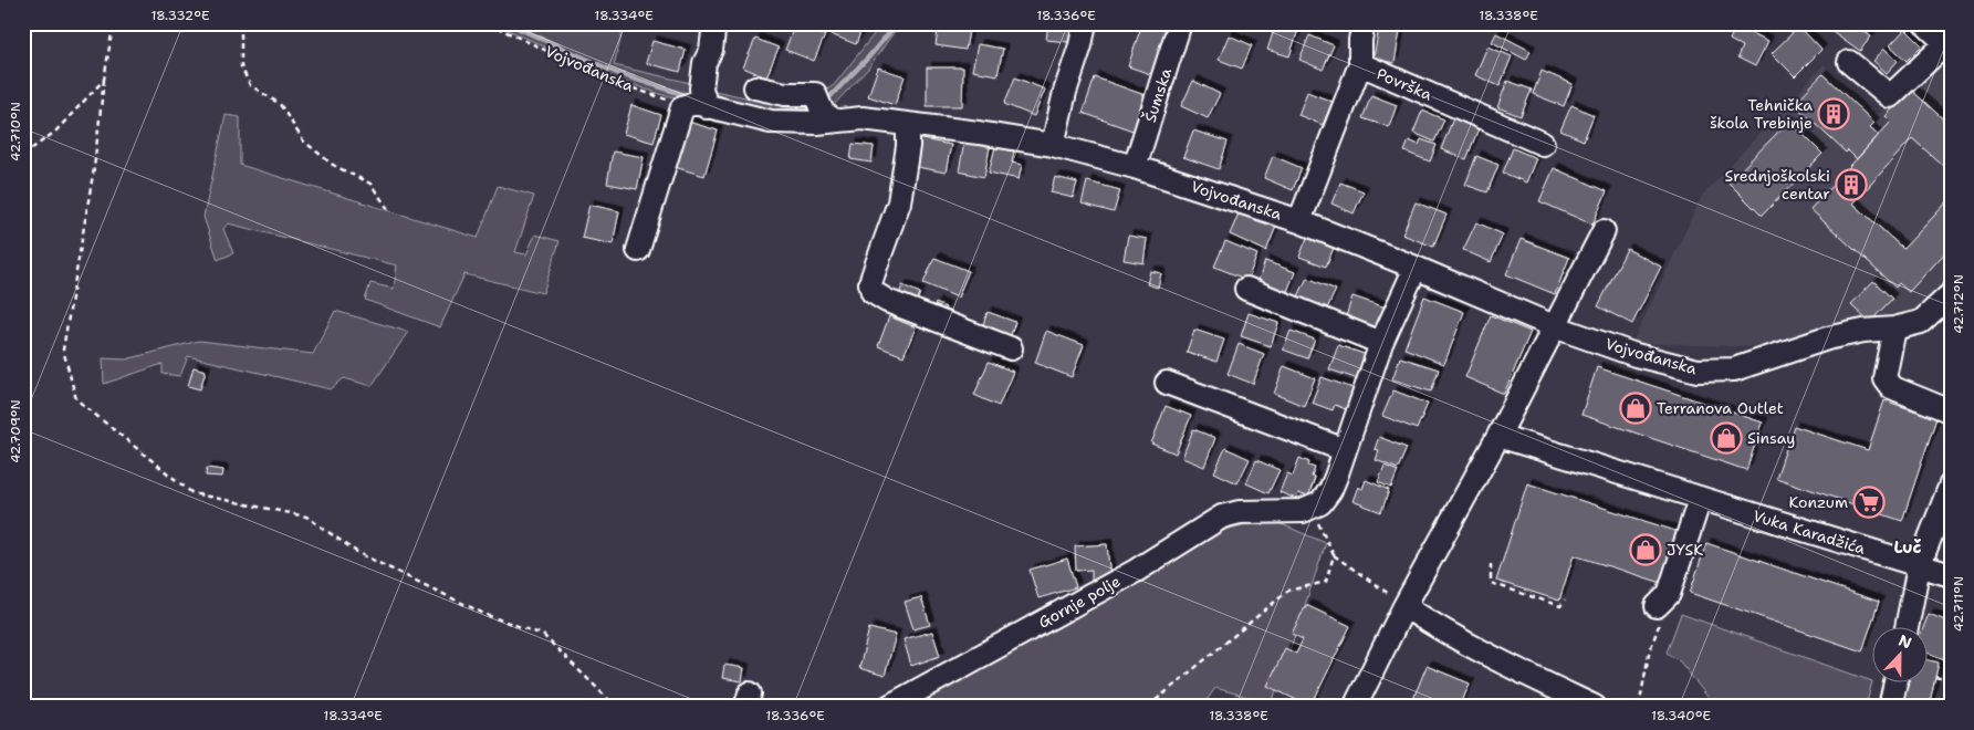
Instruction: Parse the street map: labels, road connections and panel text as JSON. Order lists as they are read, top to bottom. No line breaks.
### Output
{"streets":{"street":["Vojvođanska","Površka","Šumska","Vuka Karadžića","Gornje polje"]},"crossings":[["Vojvođanska","Površka"],["Vojvođanska","Šumska"]],"districts":["Luč"],"places":{"building":["Tehnička škola Trebinje","Srednjoškolski centar"],"shop":["Terranova Outlet","Sinsay","JYSK"],"supermarket":["Konzum"]},"north":"top","coordinates":["18.332°E","18.334°E","18.336°E","18.338°E","42.710°N","42.712°N","42.709°N","42.711°N","18.340°E"]}
